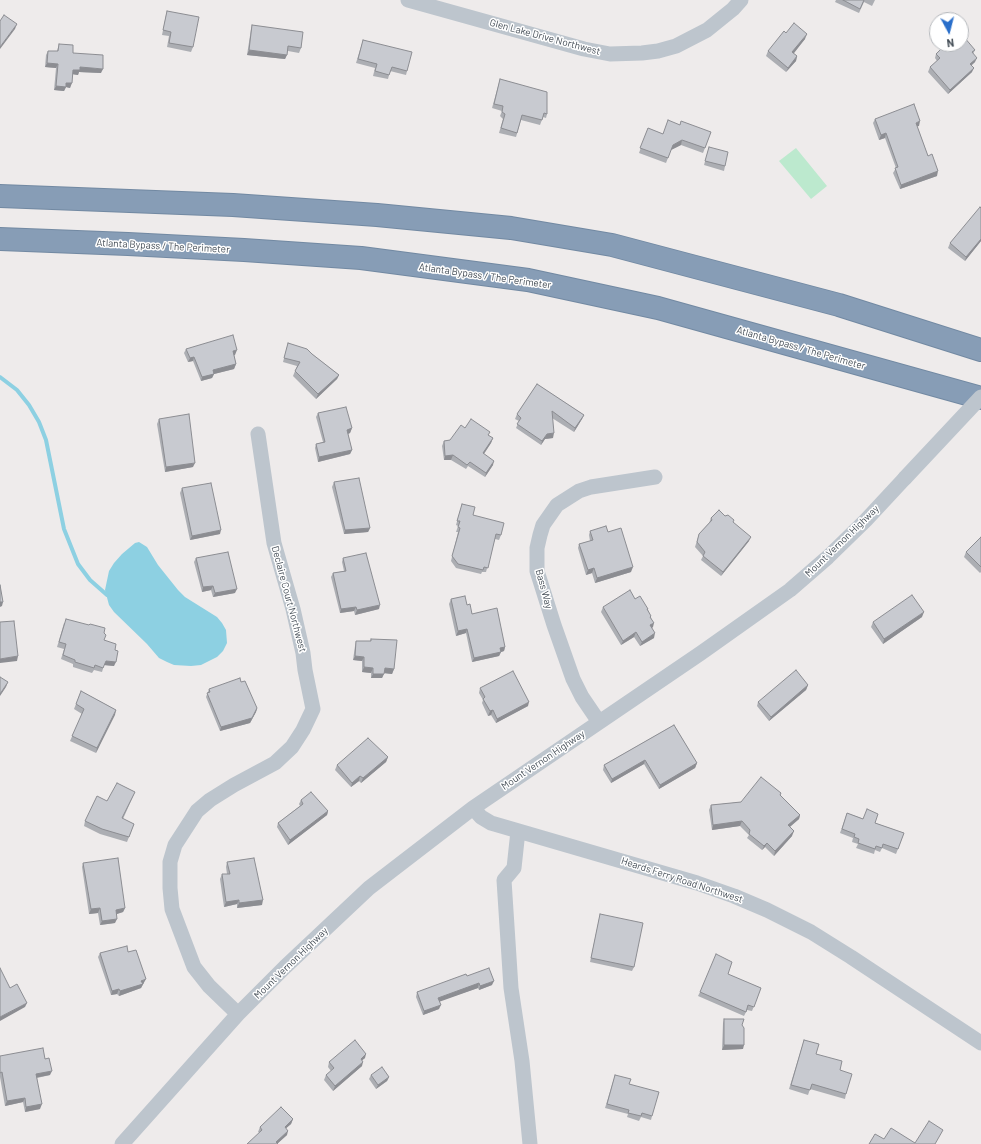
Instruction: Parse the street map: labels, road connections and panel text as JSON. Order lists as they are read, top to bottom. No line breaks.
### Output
{"streets":{"highway":["Atlanta Bypass / The Perimeter"],"street":["Glen Lake Drive Northwest","Mount Vernon Highway","Bass Way","Declaire Court Northwest","Heards Ferry Road Northwest"]},"crossings":[["Atlanta Bypass / The Perimeter","Mount Vernon Highway"],["Mount Vernon Highway","Bass Way"],["Mount Vernon Highway","Declaire Court Northwest"],["Mount Vernon Highway","Heards Ferry Road Northwest"]],"north":"bottom"}
